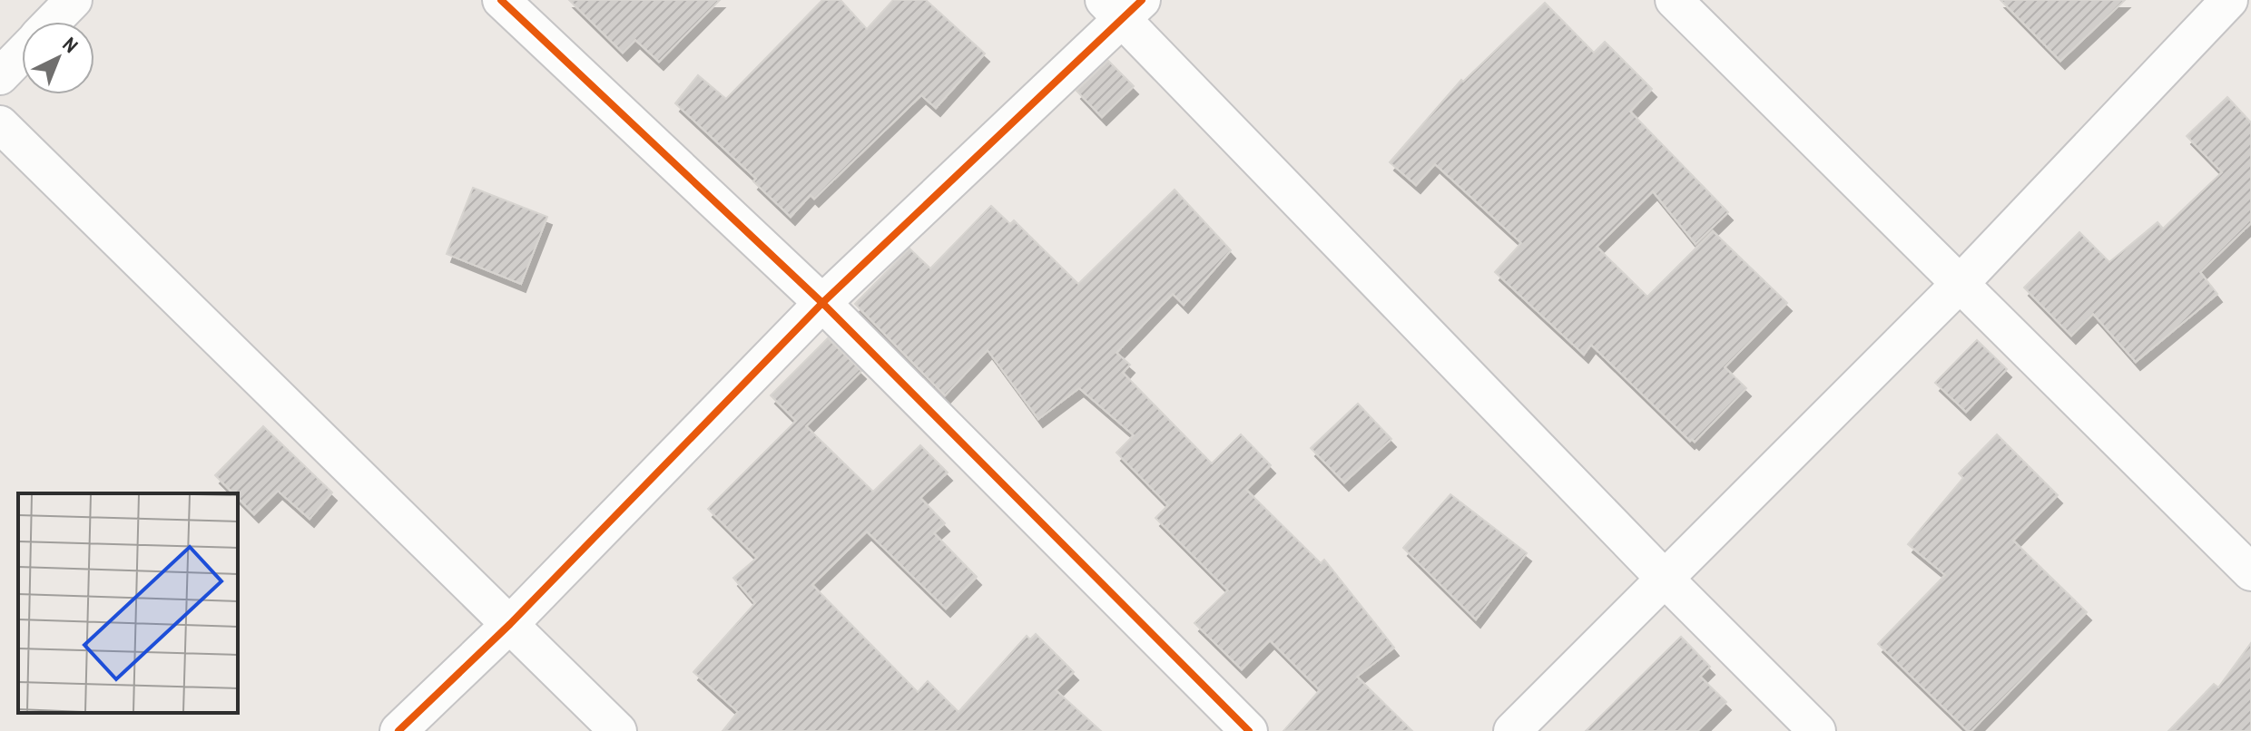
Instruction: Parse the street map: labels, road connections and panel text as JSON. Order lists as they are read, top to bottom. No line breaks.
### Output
{"north":"top right"}
